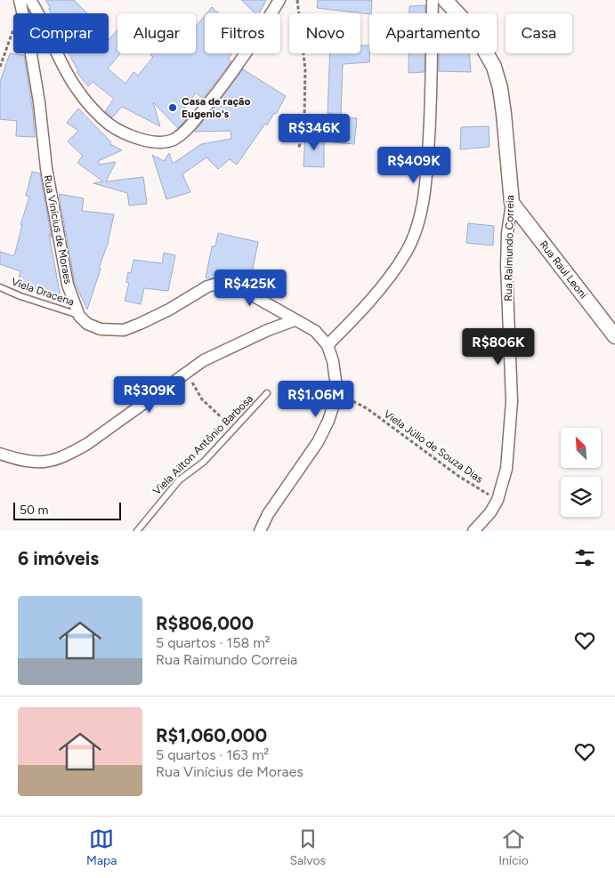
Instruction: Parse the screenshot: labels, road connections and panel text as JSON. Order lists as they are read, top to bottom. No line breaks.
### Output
{"streets":{"street":["Rua Vinícius de Moraes","Rua Raimundo Correia","Rua Raul Leoni"],"lane":["Viela Dracena","Viela Ailton Antônio Barbosa"],"path":["Viela Júlio de Souza Dias"]},"crossings":[["Rua Vinícius de Moraes","Viela Dracena"],["Rua Raimundo Correia","Rua Raul Leoni"],["Rua Raimundo Correia","Viela Júlio de Souza Dias"]],"places":["Casa de ração Eugenio's"],"scale_bar":"50 m","north":"top left","page":{"chip":["Comprar","Alugar","Filtros","Novo","Apartamento","Casa"],"price":["R$346K","R$409K","R$425K","R$806K","R$309K","R$1.06M"],"scale":"50 m","heading":"6 imóveis","list":[{"name":"R$806,000","note":"5 quartos · 158 m² · Rua Raimundo Correia"},{"name":"R$1,060,000","note":"5 quartos · 163 m² · Rua Vinícius de Moraes"}],"tabs":["Mapa","Salvos","Início"]}}
